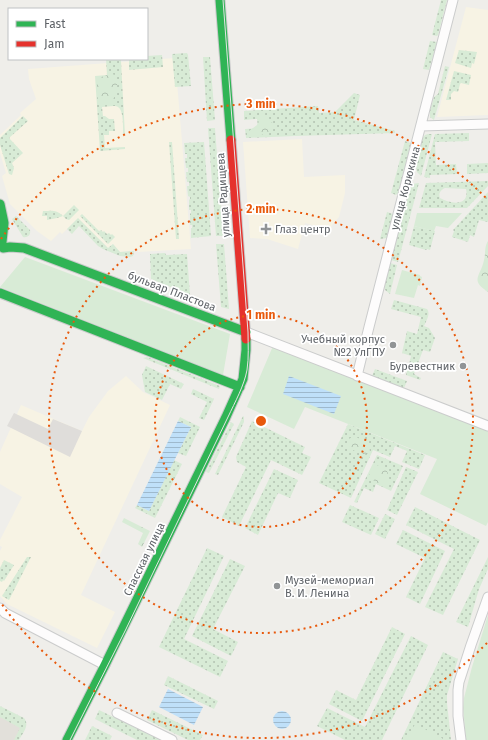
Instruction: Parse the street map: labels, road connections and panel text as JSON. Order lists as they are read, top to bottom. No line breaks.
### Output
{"streets":{"street":["улица Корюкина","улица Радищева","бульвар Пластова","Спасская улица"]},"crossings":[["улица Корюкина","бульвар Пластова"],["улица Радищева","бульвар Пластова"],["улица Радищева","Спасская улица"]],"places":{"health":["Глаз центр"],"other":["Учебный корпус №2 УлГПУ","Буревестник","Музей-мемориал В. И. Ленина"]},"legend":["Fast","Jam"],"rings":["3 min","2 min","1 min"]}
